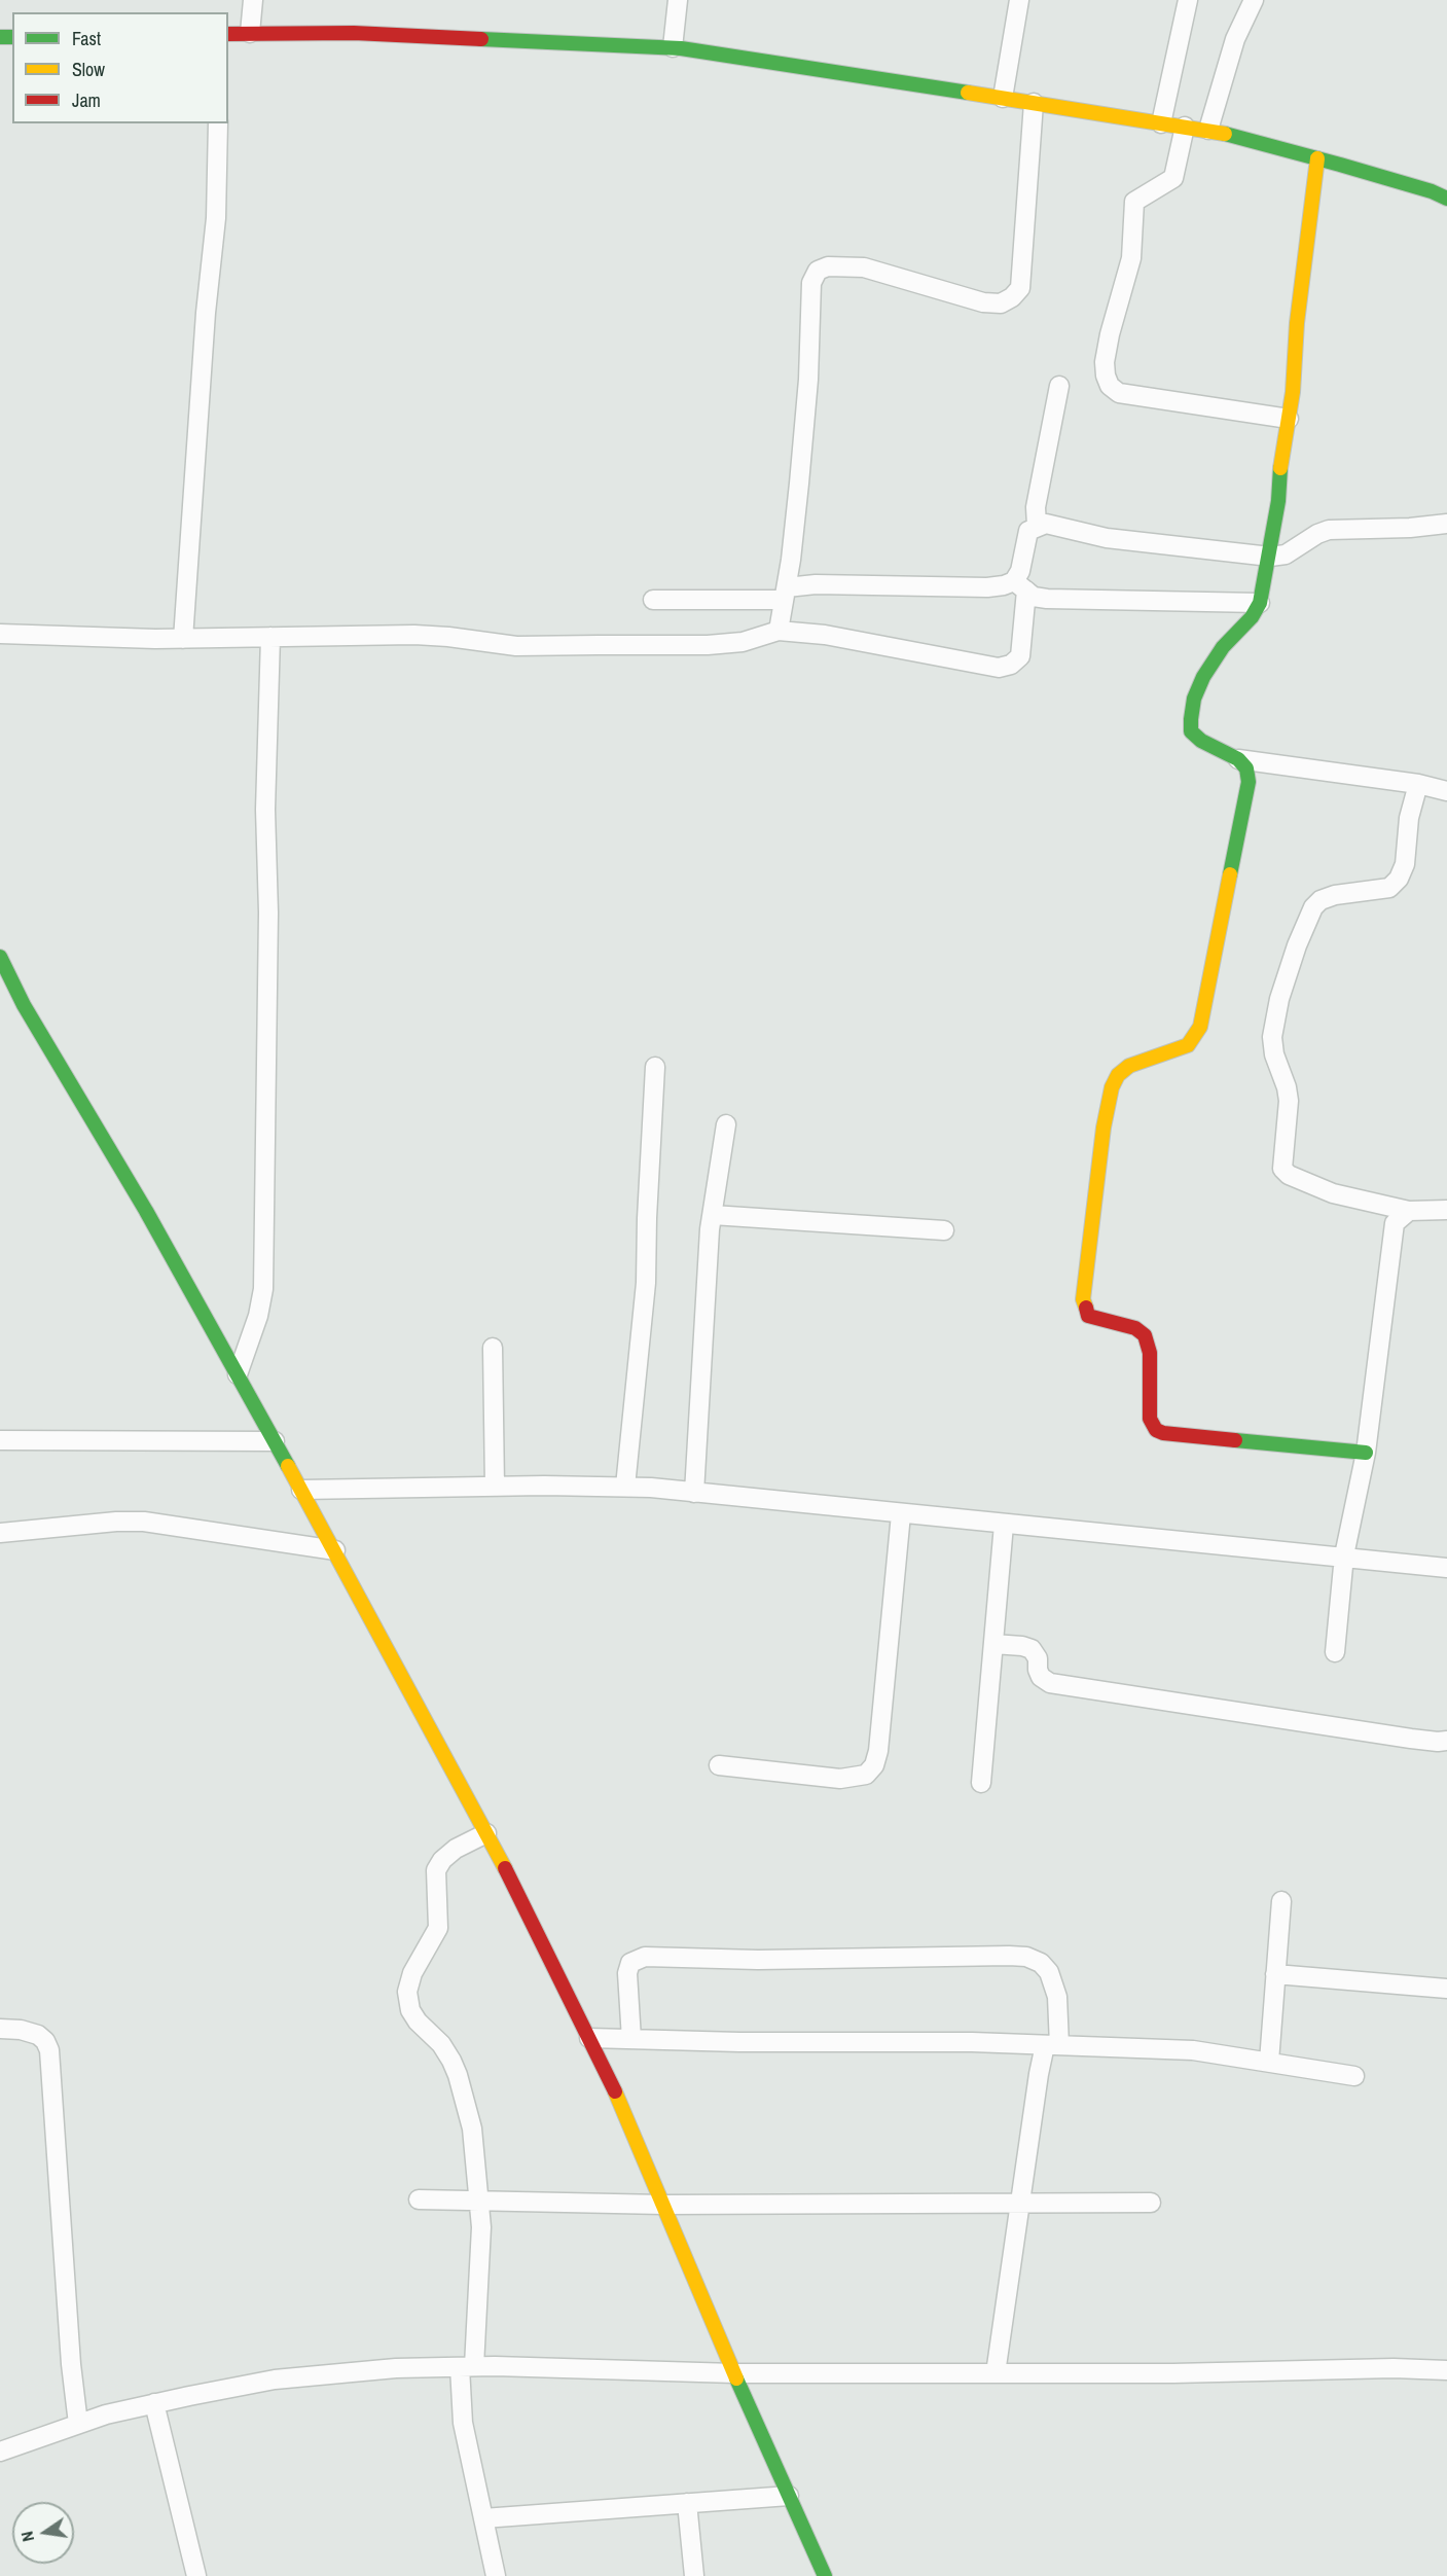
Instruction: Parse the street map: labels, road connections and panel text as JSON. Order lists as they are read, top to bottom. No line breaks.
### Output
{"legend":["Fast","Slow","Jam"],"north":"left"}
